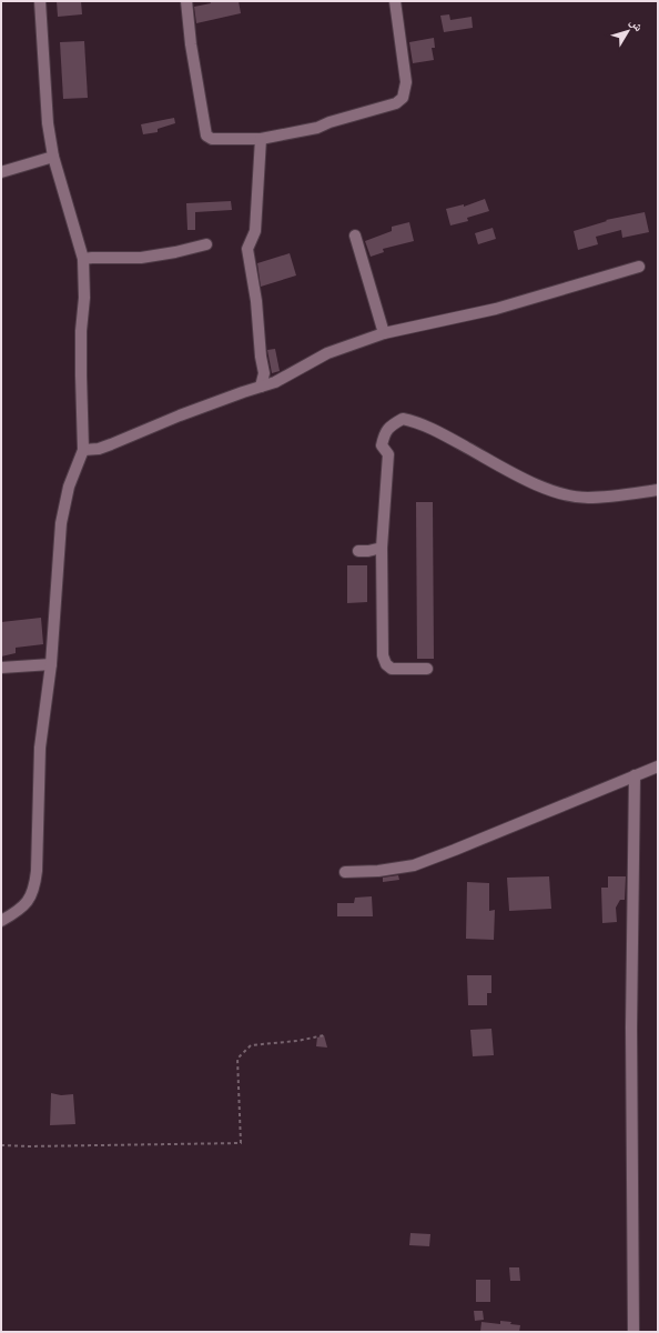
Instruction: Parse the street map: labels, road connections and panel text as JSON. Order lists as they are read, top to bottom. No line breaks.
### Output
{"north":"top right"}
